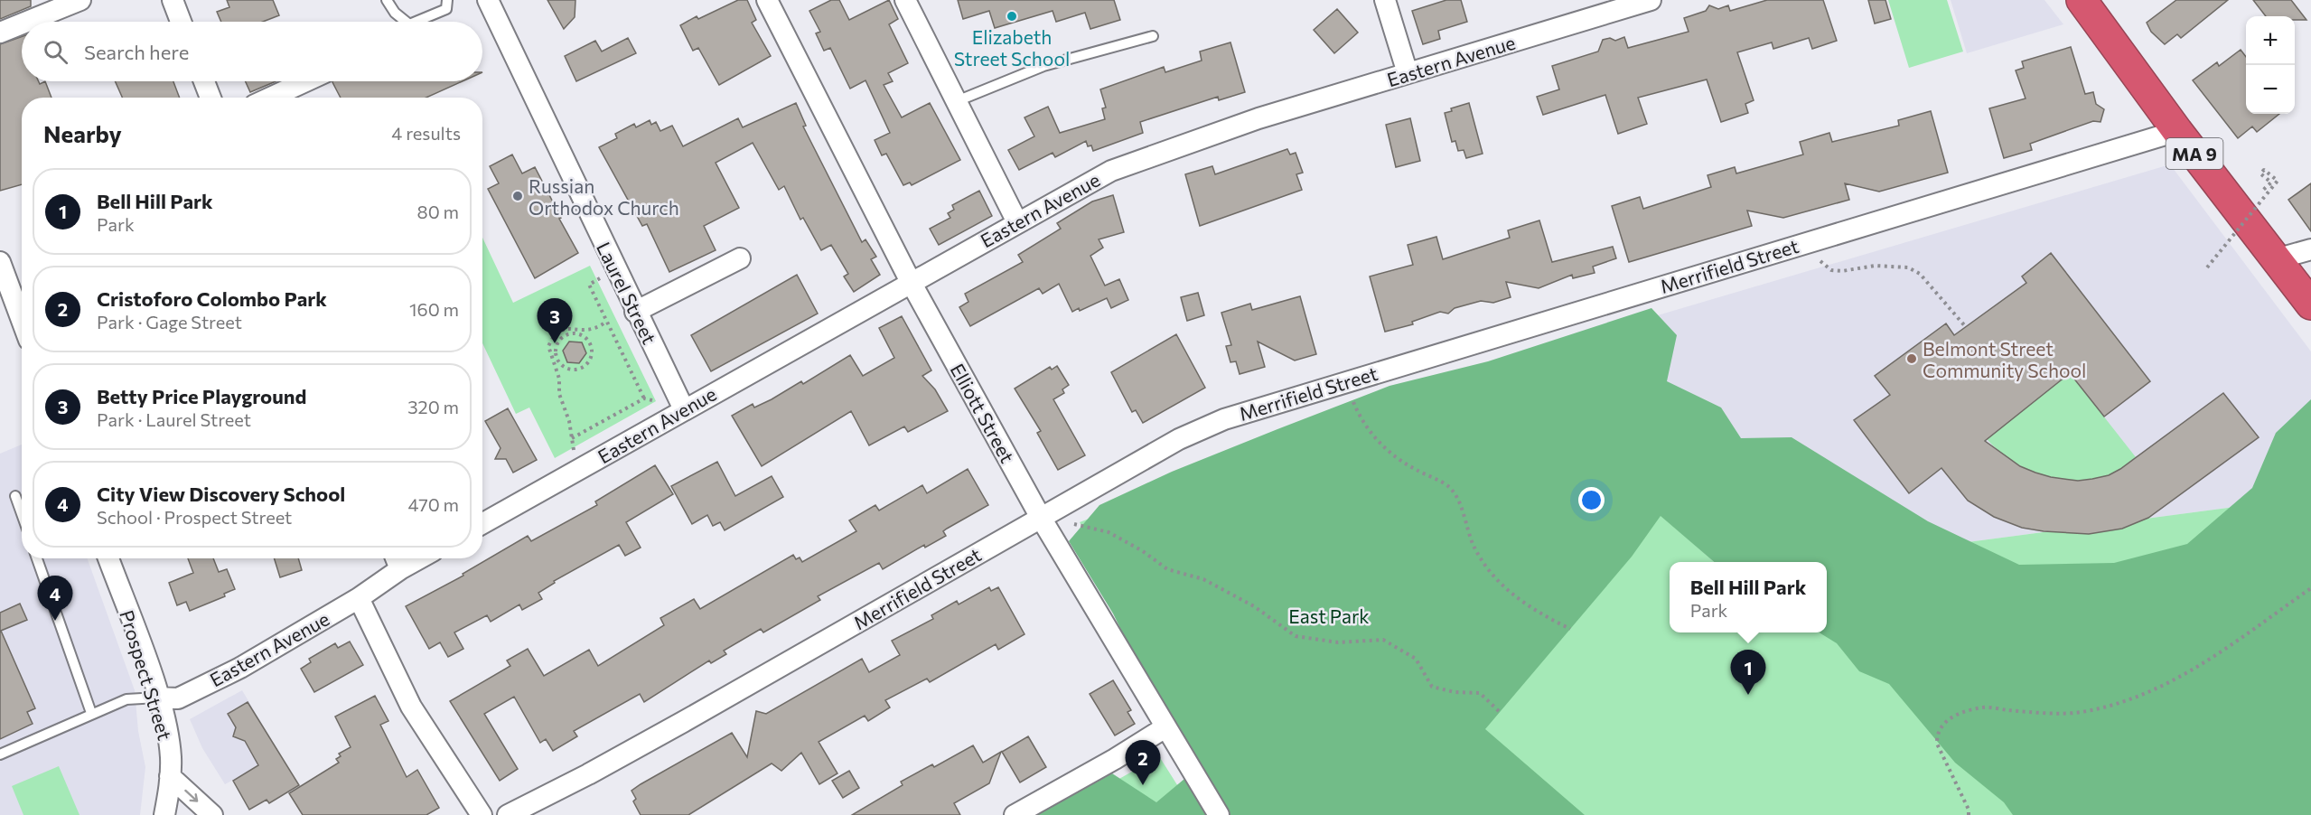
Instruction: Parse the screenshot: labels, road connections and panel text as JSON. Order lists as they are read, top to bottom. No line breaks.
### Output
{"streets":{"highway":["MA 9"],"street":["Eastern Avenue","Merrifield Street","Laurel Street","Elliott Street","Prospect Street"]},"crossings":[["Eastern Avenue","Laurel Street"],["Eastern Avenue","Elliott Street"],["Eastern Avenue","Prospect Street"],["MA 9","Merrifield Street"],["Merrifield Street","Elliott Street"]],"parks":["East Park"],"places":["Elizabeth Street School","Russian Orthodox Church","Belmont Street Community School"],"page":{"map_buttons":["+","−"],"search":"Search here","heading":["Nearby","4 results"],"list":[{"mark":"1","name":"Bell Hill Park","note":"Park","value":"80 m"},{"mark":"2","name":"Cristoforo Colombo Park","note":"Park · Gage Street","value":"160 m"},{"mark":"3","name":"Betty Price Playground","note":"Park · Laurel Street","value":"320 m"},{"mark":"4","name":"City View Discovery School","note":"School · Prospect Street","value":"470 m"}],"pins":["3","4","1","2"],"popup":["Bell Hill Park","Park"]}}
